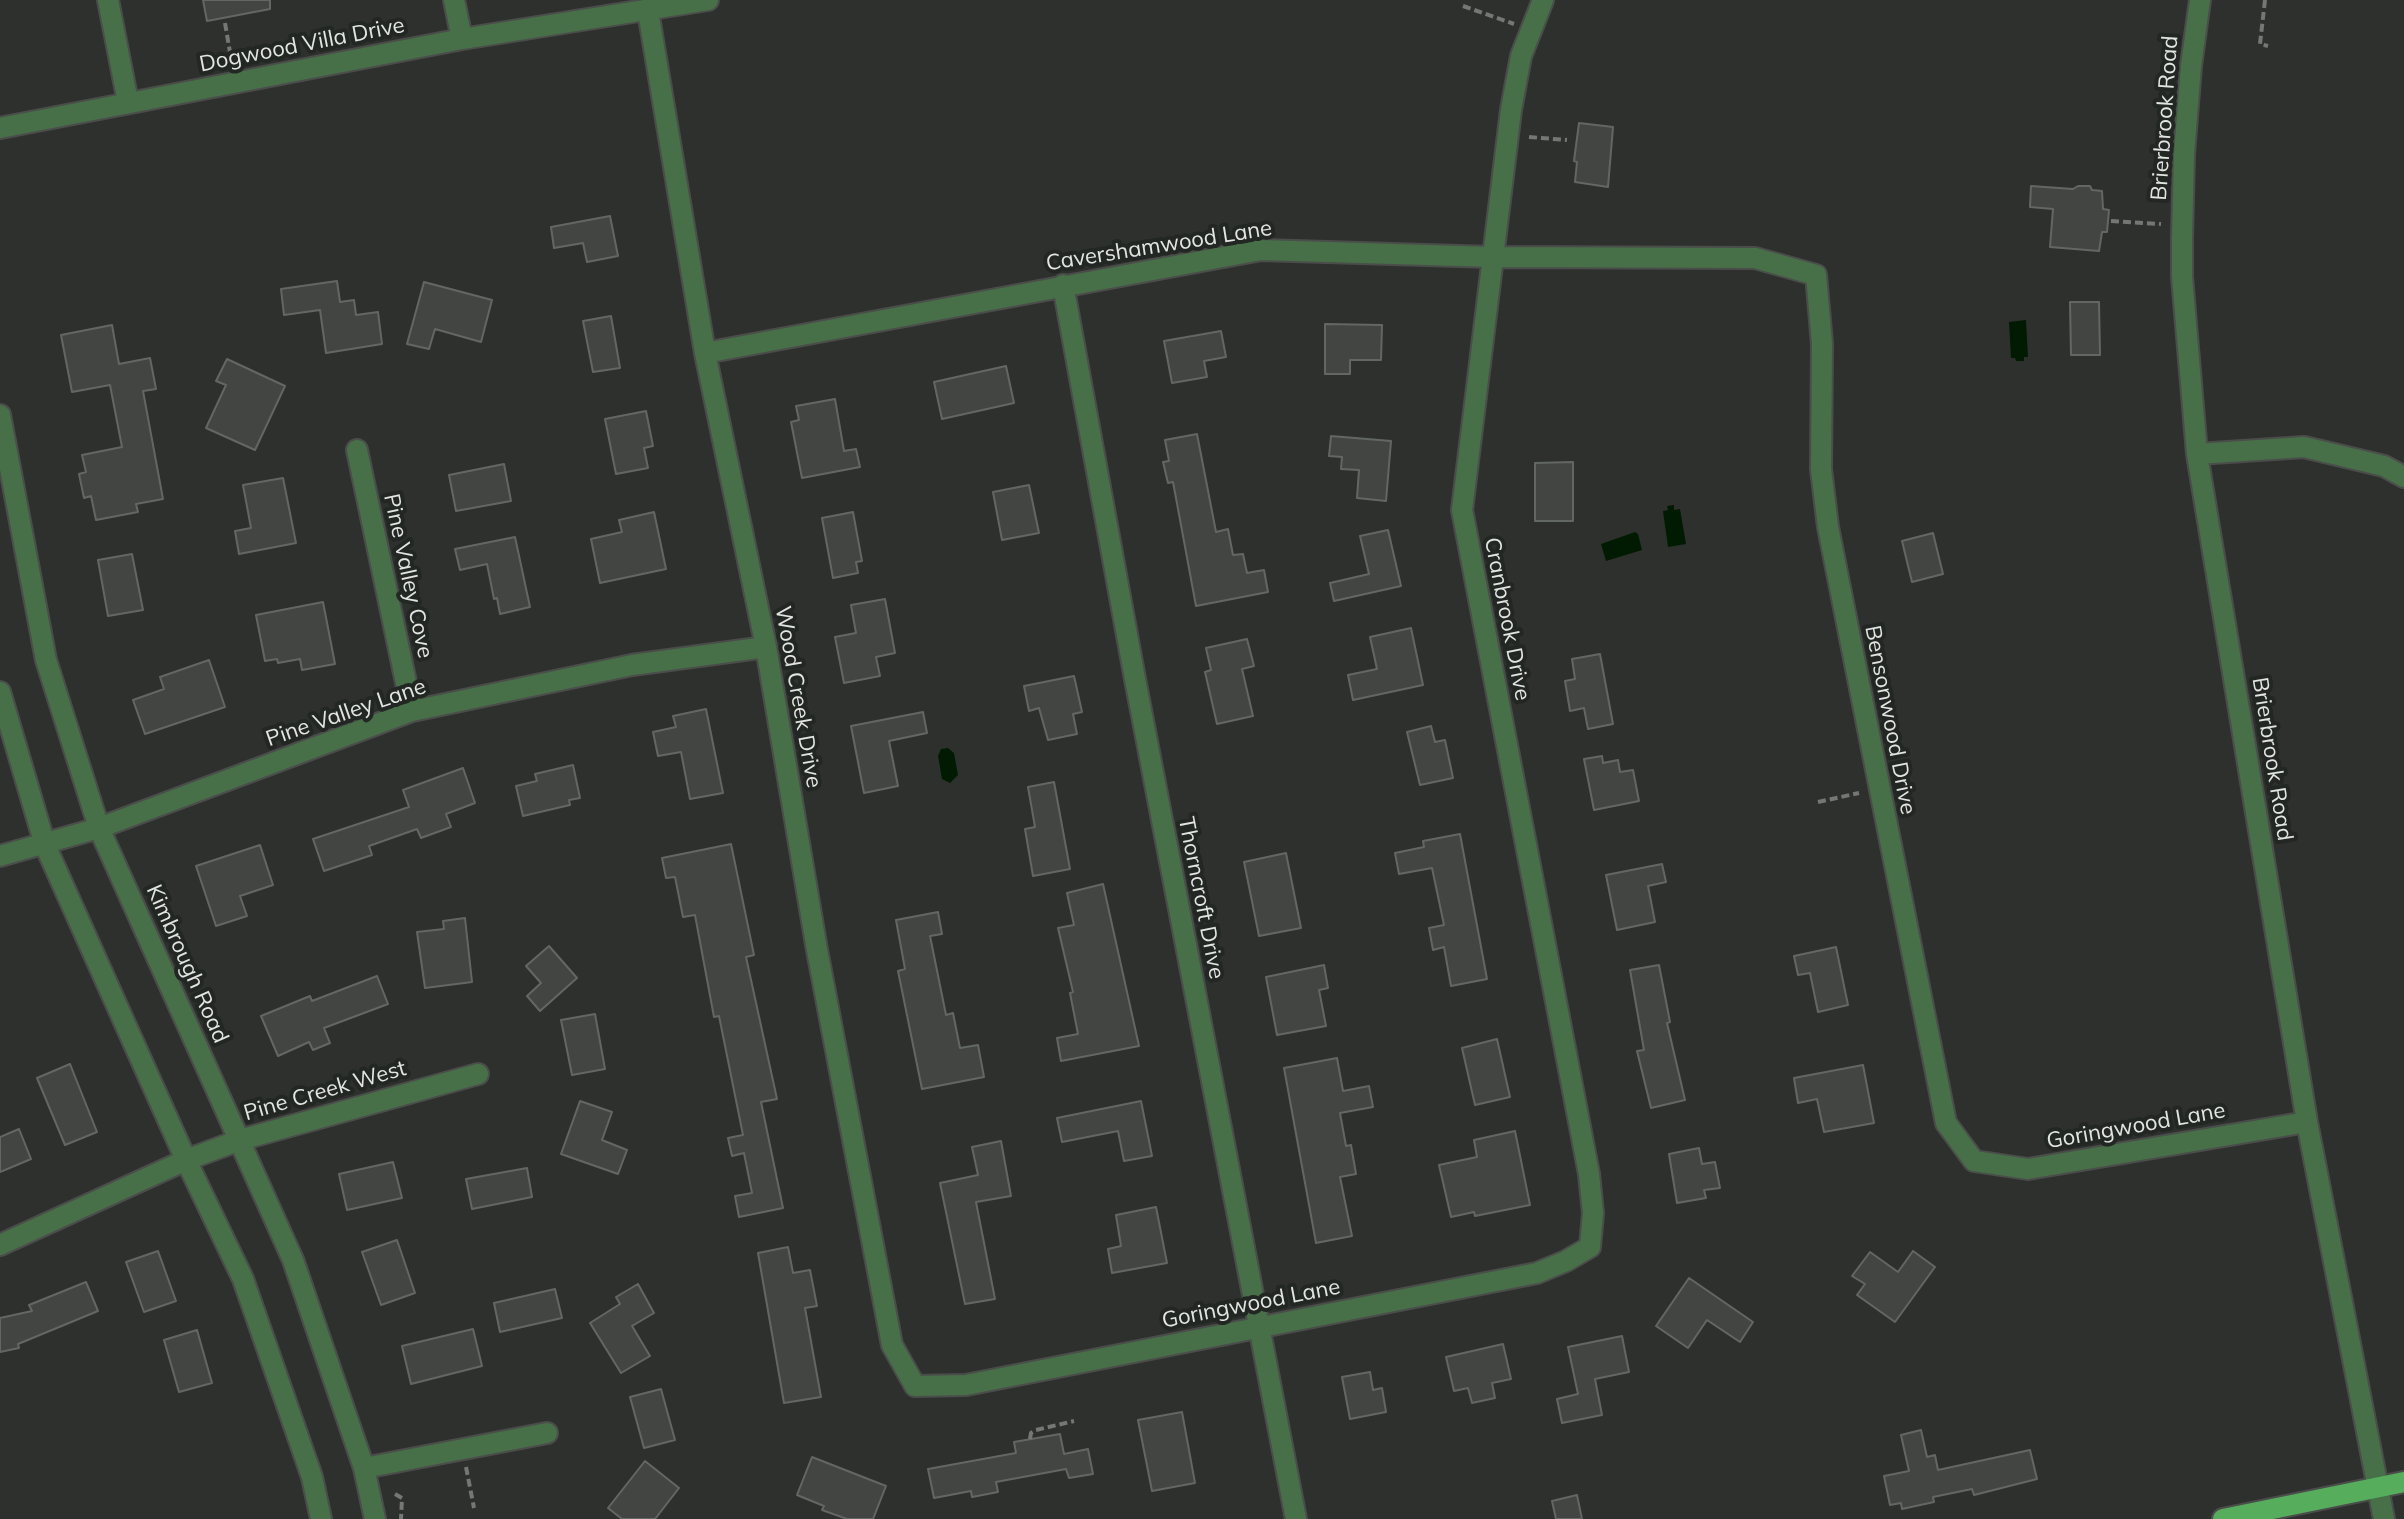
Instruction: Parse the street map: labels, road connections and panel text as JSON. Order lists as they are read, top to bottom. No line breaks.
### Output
{"streets":{"street":["Dogwood Villa Drive","Brierbrook Road","Cavershamwood Lane","Pine Valley Cove","Cranbrook Drive","Wood Creek Drive","Pine Valley Lane","Bensonwood Drive","Thorncroft Drive","Kimbrough Road","Pine Creek West","Goringwood Lane"]},"crossings":[["Dogwood Villa Drive","Wood Creek Drive"],["Brierbrook Road","Goringwood Lane"],["Cavershamwood Lane","Cranbrook Drive"],["Cavershamwood Lane","Wood Creek Drive"],["Cavershamwood Lane","Bensonwood Drive"],["Cavershamwood Lane","Thorncroft Drive"],["Pine Valley Cove","Pine Valley Lane"],["Cranbrook Drive","Goringwood Lane"],["Wood Creek Drive","Pine Valley Lane"],["Wood Creek Drive","Goringwood Lane"],["Pine Valley Lane","Kimbrough Road"],["Bensonwood Drive","Goringwood Lane"],["Thorncroft Drive","Goringwood Lane"],["Kimbrough Road","Pine Creek West"]]}
